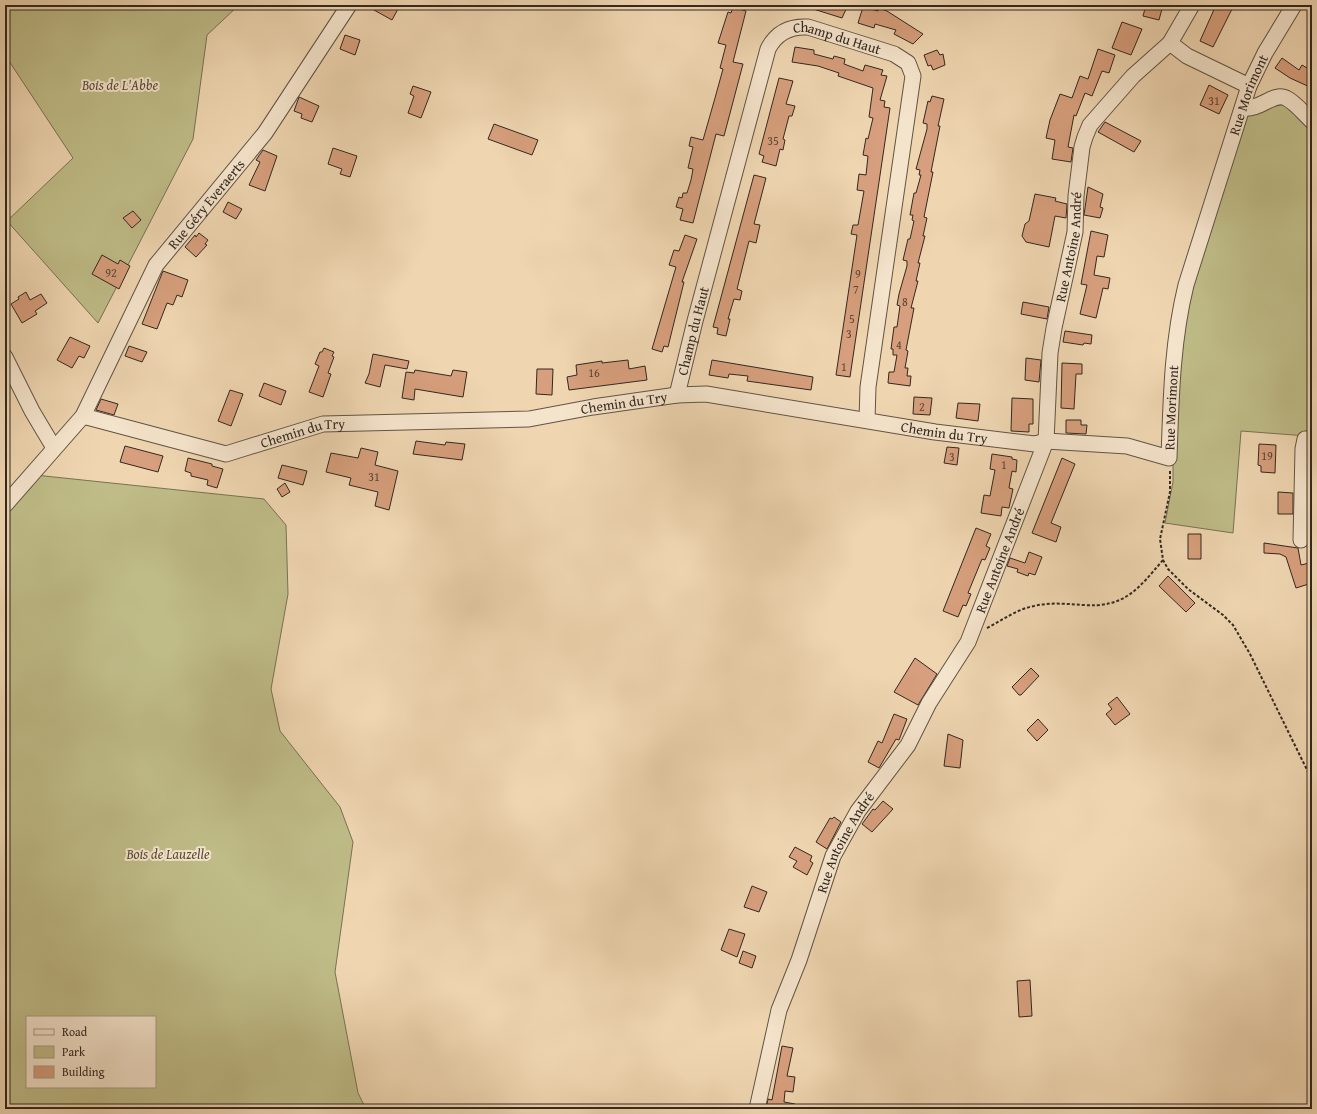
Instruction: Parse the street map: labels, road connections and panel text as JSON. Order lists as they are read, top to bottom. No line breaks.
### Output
{"streets":{"street":["Champ du Haut","Rue Morimont","Rue Géry Everaerts","Rue Antoine André","Chemin du Try"]},"crossings":[["Champ du Haut","Chemin du Try"],["Rue Morimont","Chemin du Try"],["Rue Géry Everaerts","Chemin du Try"],["Rue Antoine André","Chemin du Try"]],"parks":["Bois de L'Abbe","Bois de Lauzelle"],"house_numbers":["31","35","92","9","7","8","5","3","4","1","16","2","19","3","1","31"],"legend":["Road","Park","Building"]}
